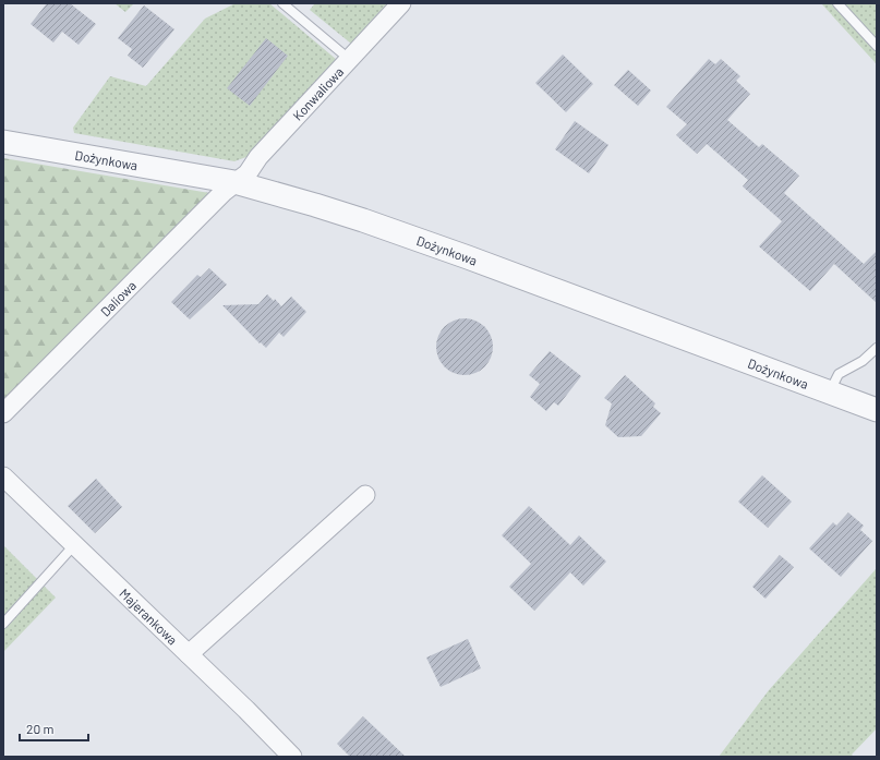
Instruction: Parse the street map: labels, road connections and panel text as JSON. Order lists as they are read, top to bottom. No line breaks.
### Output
{"streets":{"street":["Konwaliowa","Dożynkowa","Daliowa","Majerankowa"]},"crossings":[["Konwaliowa","Dożynkowa"],["Konwaliowa","Daliowa"],["Dożynkowa","Daliowa"]],"scale_bar":"20 m"}
